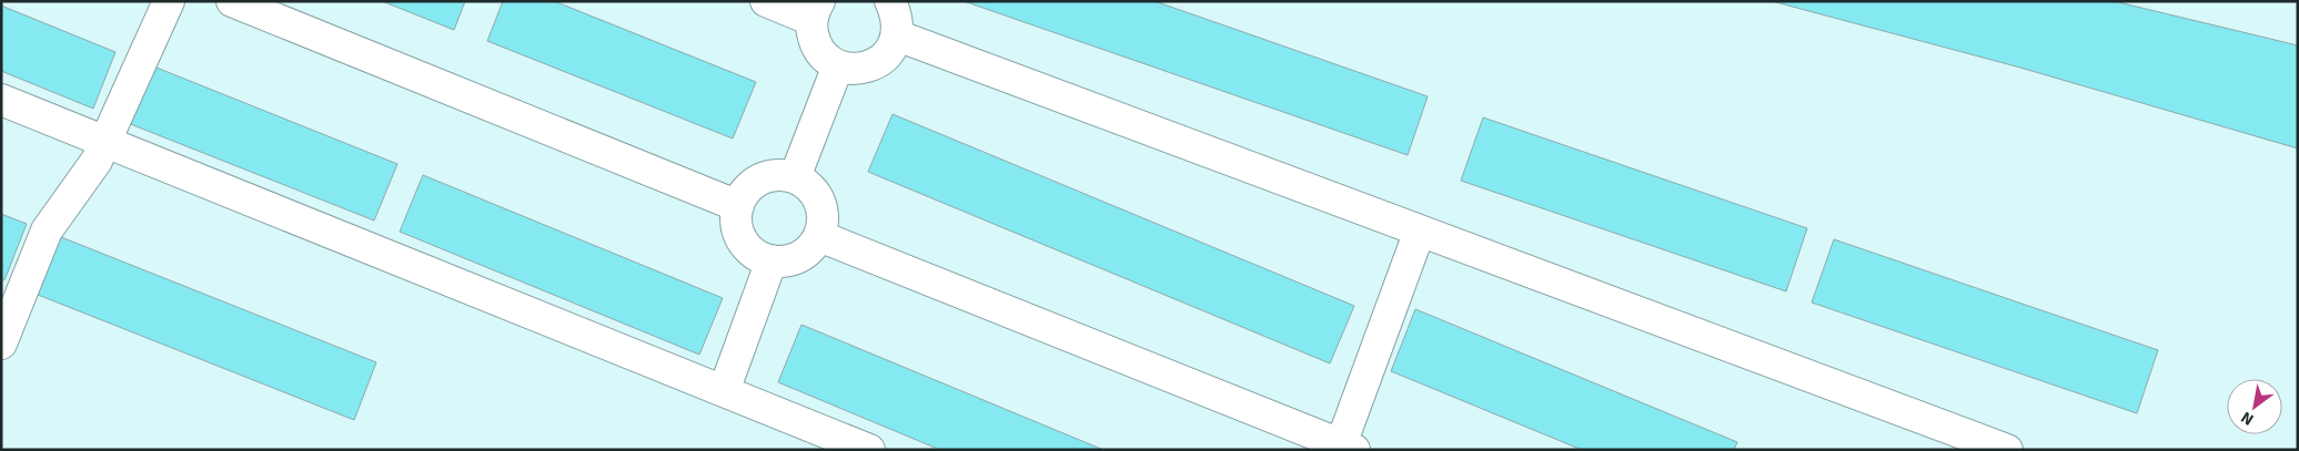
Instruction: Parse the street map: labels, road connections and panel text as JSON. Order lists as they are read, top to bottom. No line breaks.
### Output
{"north":"bottom left"}
